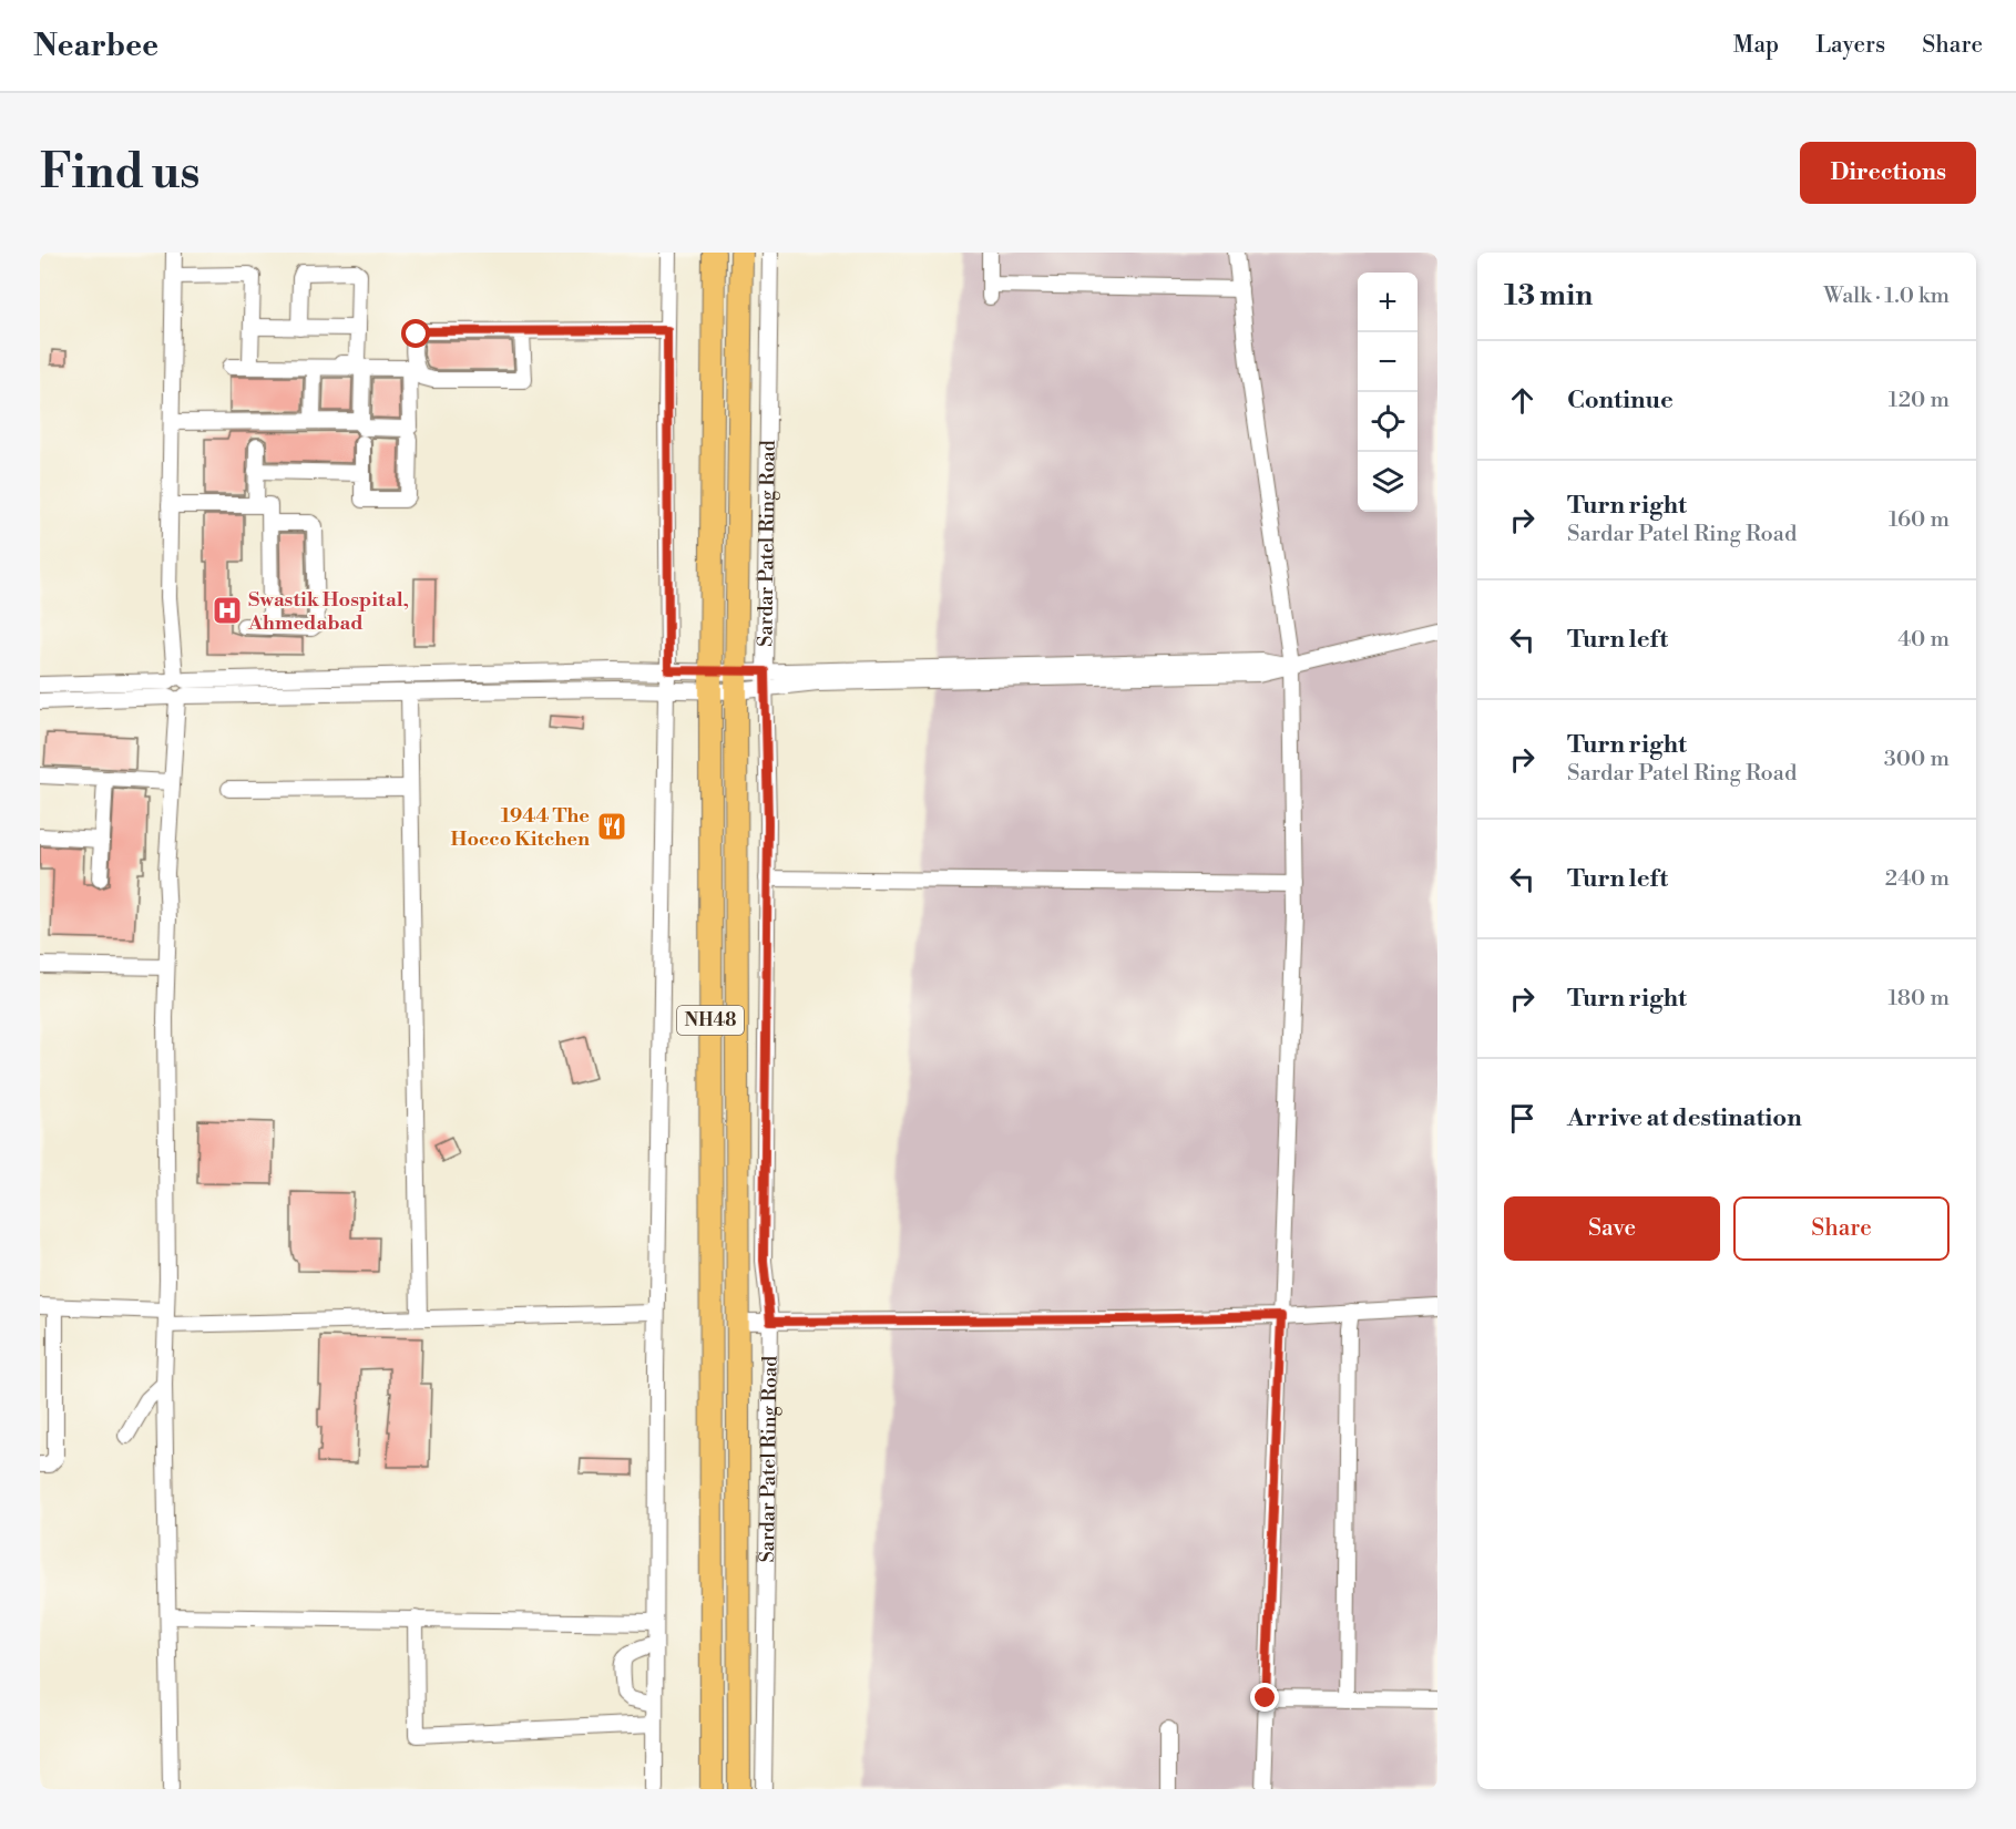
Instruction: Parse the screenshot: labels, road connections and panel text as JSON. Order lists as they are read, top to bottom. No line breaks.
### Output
{"streets":{"highway":["Sardar Patel Ring Road","NH48"]},"places":{"hospital":["Swastik Hospital, Ahmedabad"],"restaurant":["1944 The Hocco Kitchen"]},"page":{"header":"Nearbee","nav":["Map","Layers","Share"],"buttons":["Directions",["Save","Share"]],"title":"Find us","heading":["13 min","Walk · 1.0 km"],"map_buttons":["+","−"],"list":[["Continue","120 m"],["Turn right","Sardar Patel Ring Road","160 m"],["Turn left","40 m"],["Turn right","Sardar Patel Ring Road","300 m"],["Turn left","240 m"],["Turn right","180 m"],"Arrive at destination"]}}
